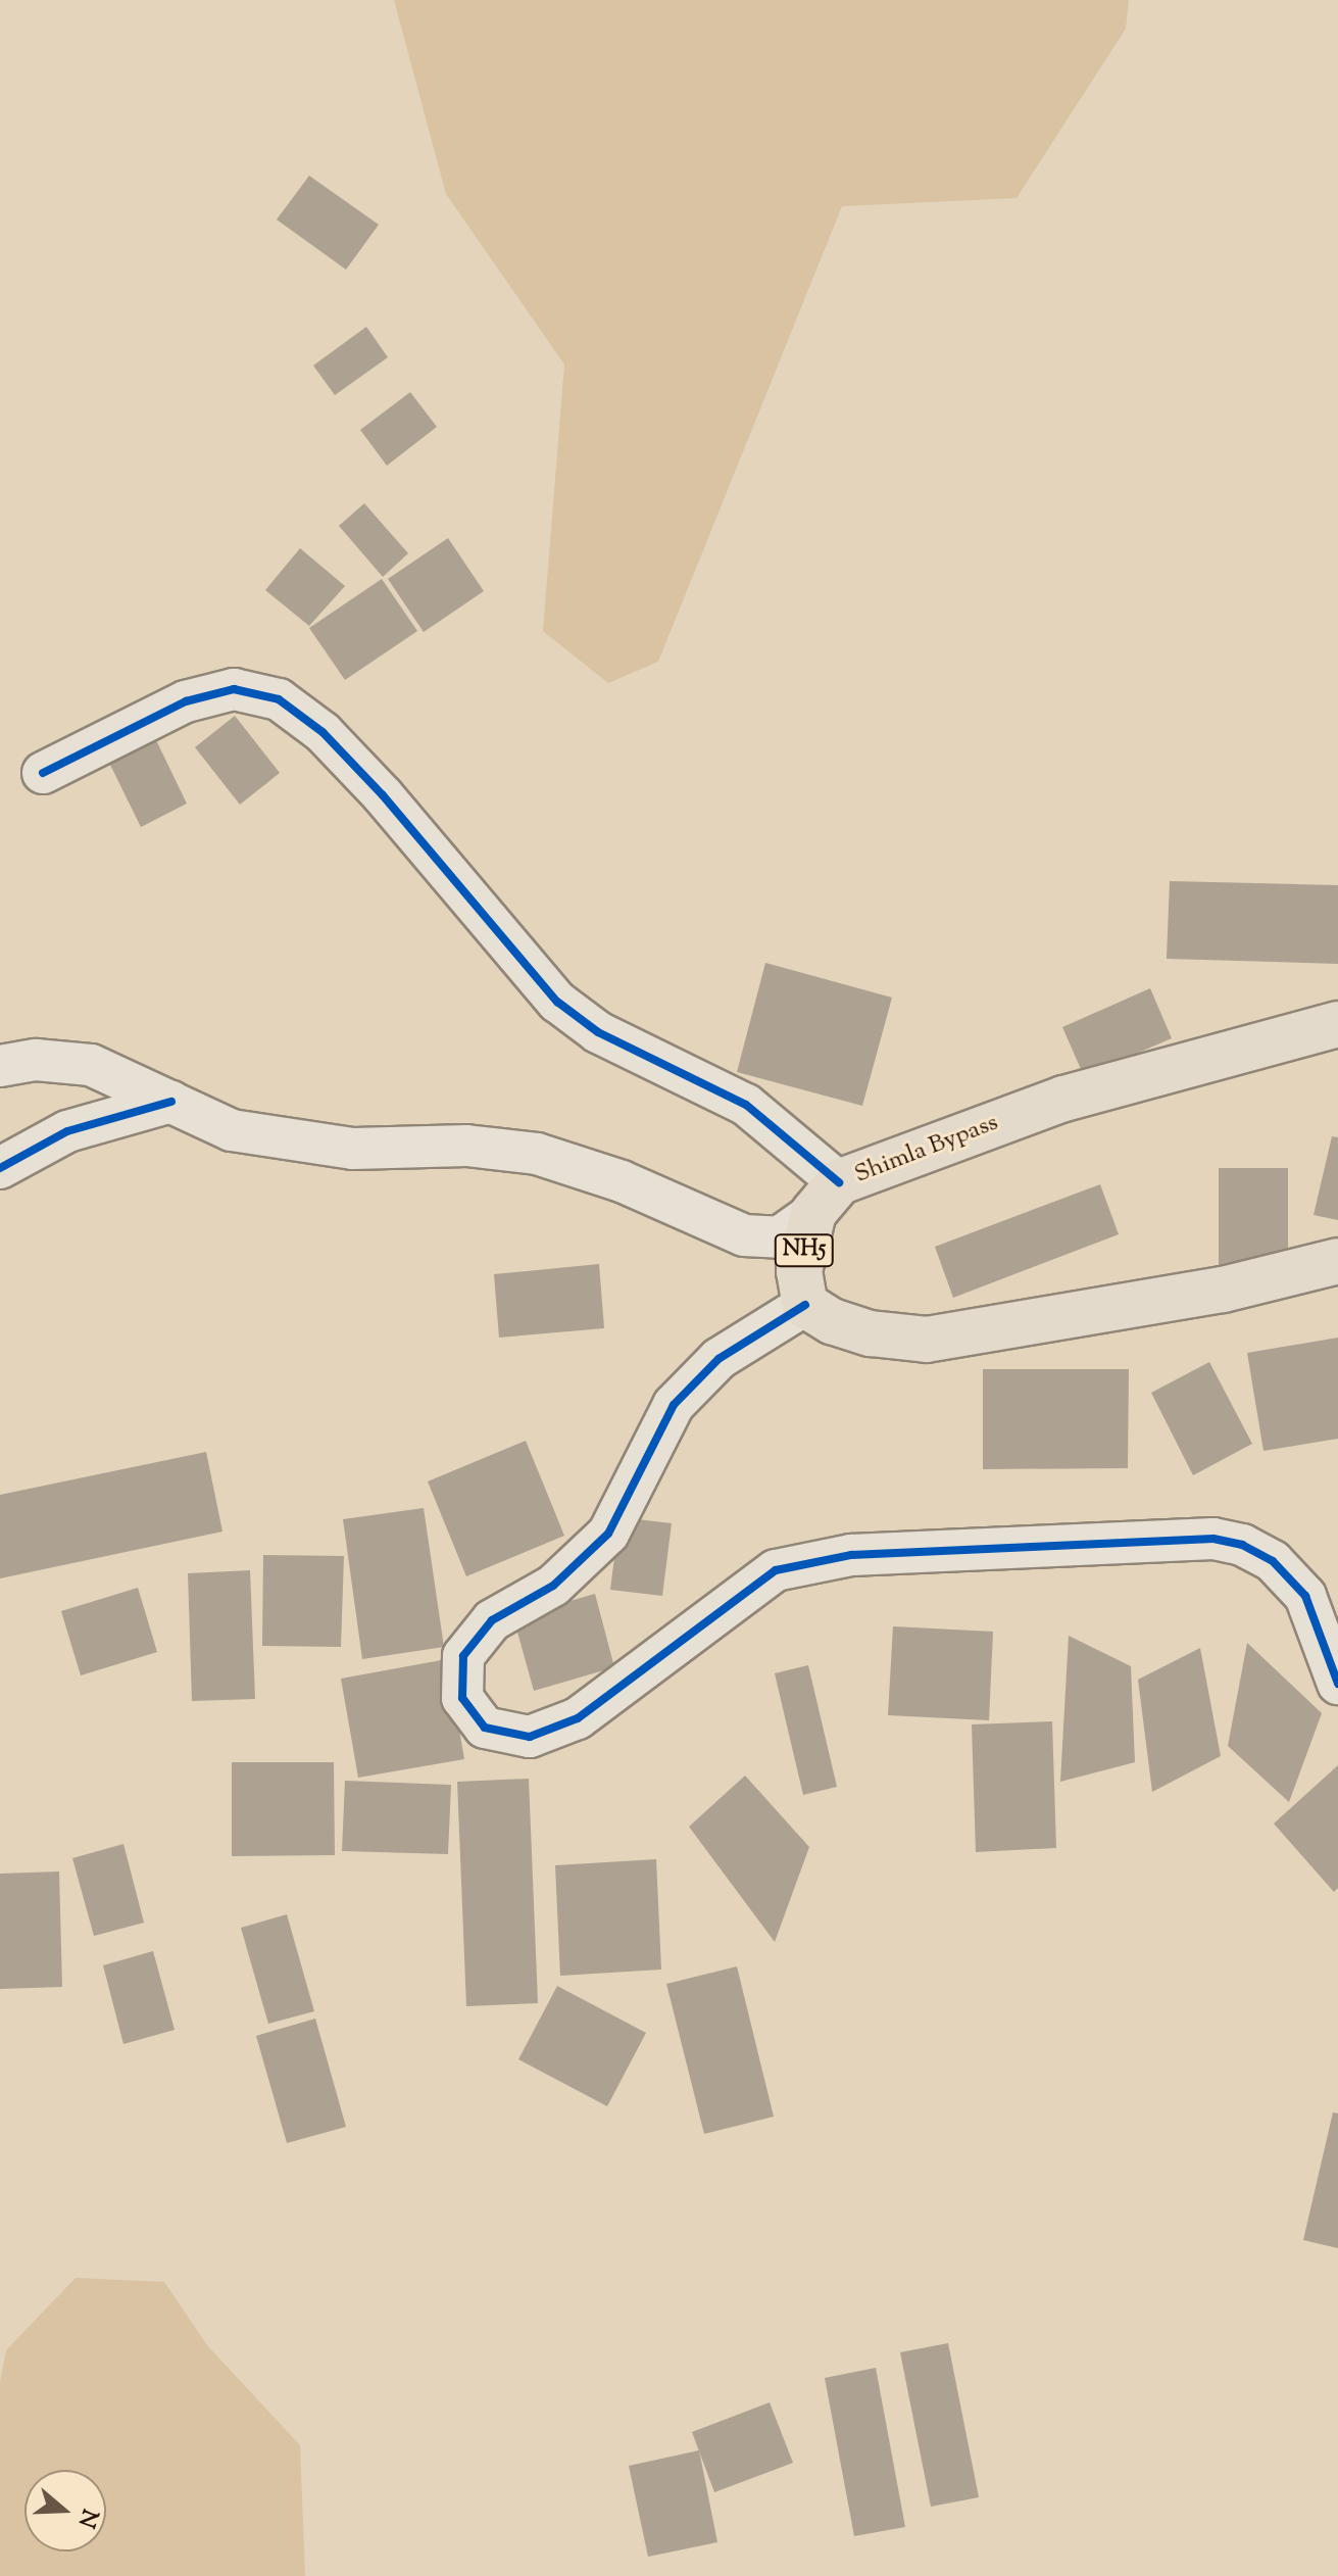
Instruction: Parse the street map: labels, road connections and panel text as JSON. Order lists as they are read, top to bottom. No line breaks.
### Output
{"streets":{"highway":["Shimla Bypass","NH5"]},"crossings":[["Shimla Bypass","NH5"]],"north":"right"}
